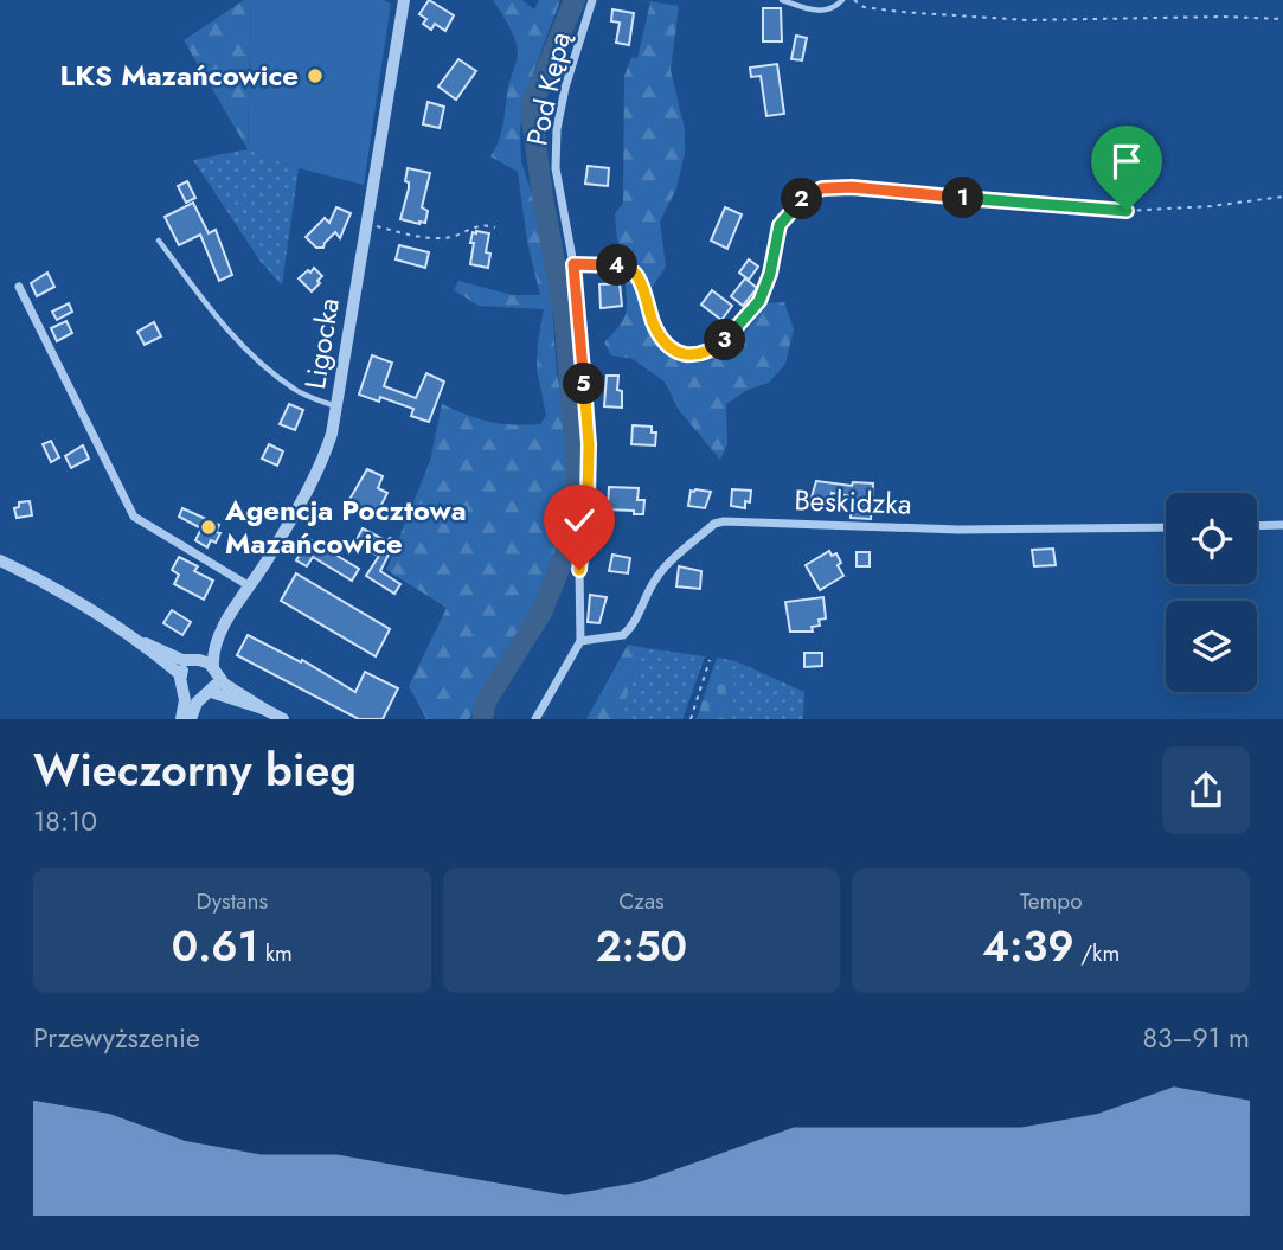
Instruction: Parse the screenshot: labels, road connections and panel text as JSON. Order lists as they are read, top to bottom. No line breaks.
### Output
{"streets":{"street":["Pod Kępą","Ligocka","Beskidzka"]},"crossings":[["Pod Kępą","Beskidzka"]],"places":["LKS Mazańcowice","Agencja Pocztowa Mazańcowice"],"page":{"pins":["1","2","4","3","5"],"heading":["Wieczorny bieg","18:10"],"stats":[["Dystans","0.61 km"],["Czas","2:50"],["Tempo","4:39 /km"]],"chart":["Przewyższenie","83–91 m"]}}
